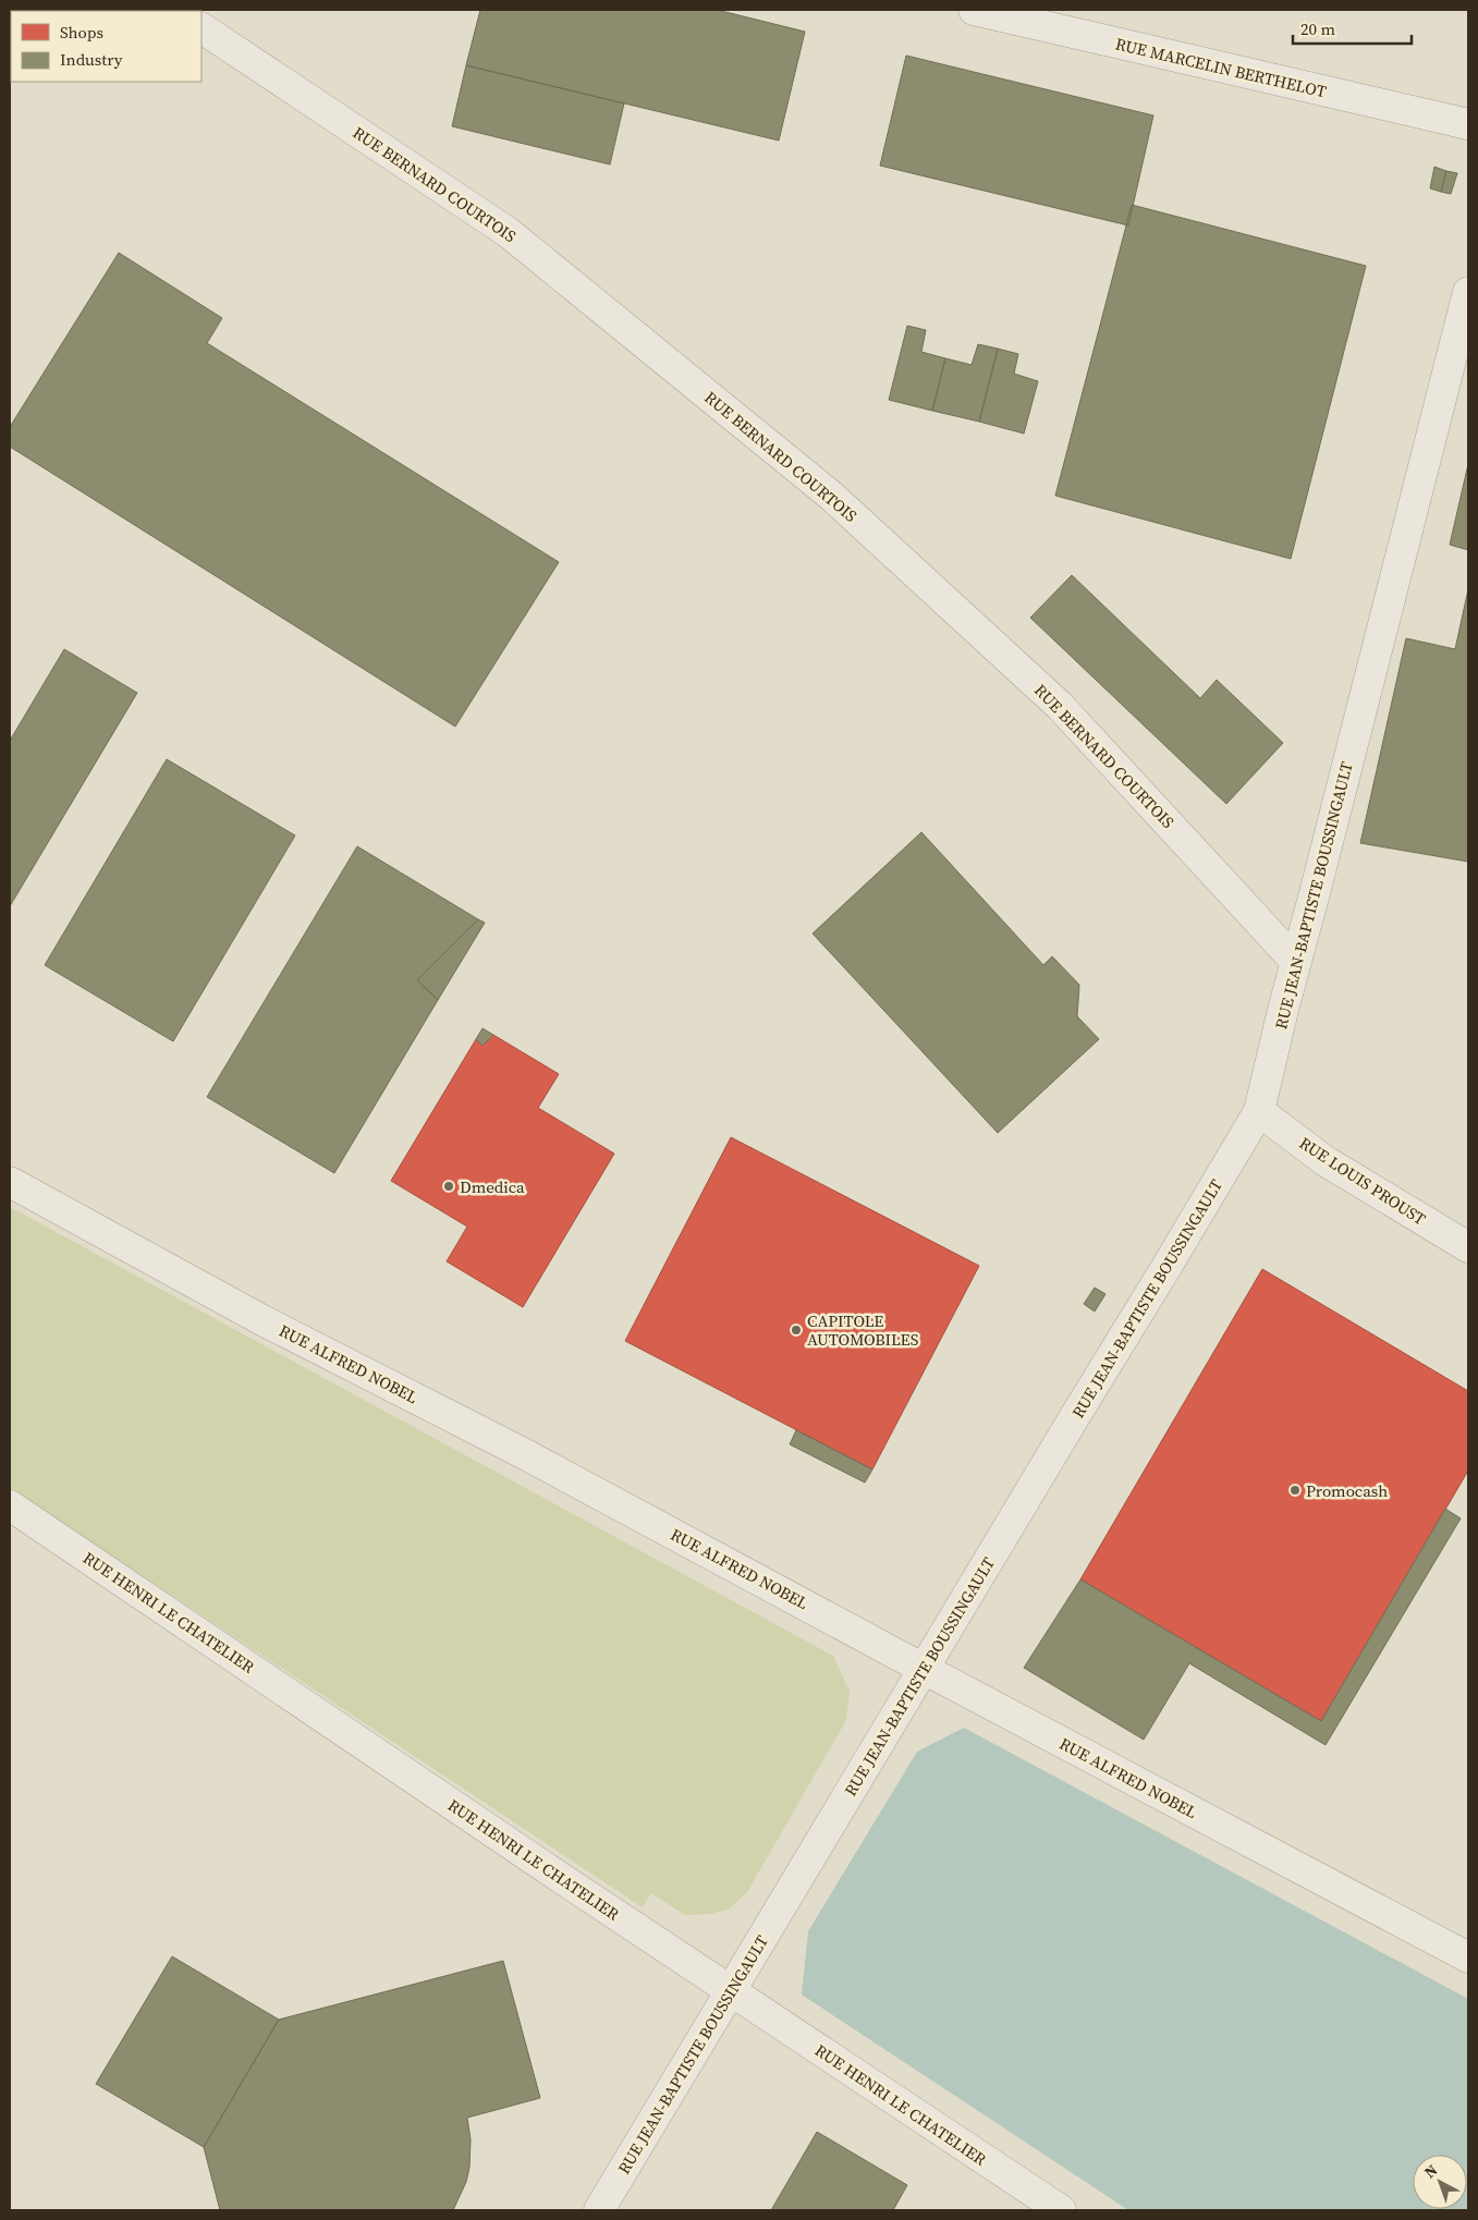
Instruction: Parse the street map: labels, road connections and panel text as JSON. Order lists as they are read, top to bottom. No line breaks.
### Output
{"streets":{"street":["RUE MARCELIN BERTHELOT","RUE BERNARD COURTOIS","RUE JEAN-BAPTISTE BOUSSINGAULT","RUE LOUIS PROUST","RUE ALFRED NOBEL","RUE HENRI LE CHATELIER"]},"crossings":[["RUE BERNARD COURTOIS","RUE JEAN-BAPTISTE BOUSSINGAULT"],["RUE JEAN-BAPTISTE BOUSSINGAULT","RUE LOUIS PROUST"],["RUE JEAN-BAPTISTE BOUSSINGAULT","RUE ALFRED NOBEL"],["RUE JEAN-BAPTISTE BOUSSINGAULT","RUE HENRI LE CHATELIER"]],"places":["Dmedica","CAPITOLE AUTOMOBILES","Promocash"],"legend":["Shops","Industry"],"scale_bar":"20 m","north":"top left"}
